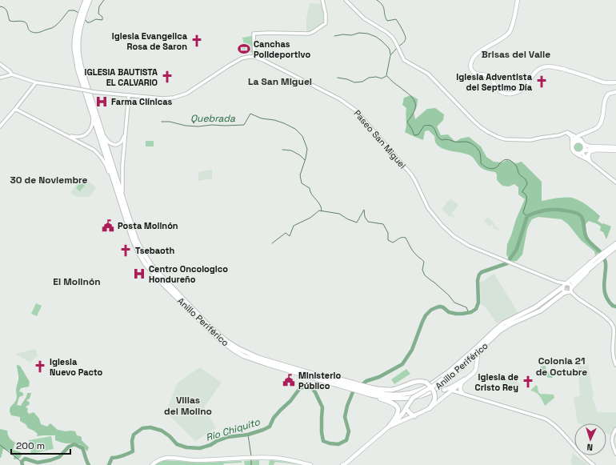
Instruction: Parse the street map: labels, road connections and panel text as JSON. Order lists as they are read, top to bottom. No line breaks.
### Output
{"streets":{"highway":["Anillo Periférico"],"street":["Paseo San Miguel"]},"crossings":[["Paseo San Miguel","Anillo Periférico"]],"districts":["Brisas del Valle","La San Miguel","30 de Noviembre","El Molinón","Colonia 21 de Octubre","Villas del Molino"],"water":["Quebrada","Río Chiquito"],"places":{"church":["Iglesia Evangelica Rosa de Saron","IGLESIA BAUTISTA EL CALVARIO","Iglesia Adventista del Septimo Día","Tsebaoth","Iglesia Nuevo Pacto","Iglesia de Cristo Rey"],"sports":["Canchas Polideportivo"],"hospital":["Farma Clínicas","Centro Oncologico Hondureño"],"public building":["Posta Molinón","Ministerio Público"]},"scale_bar":"200 m","north":"bottom"}
